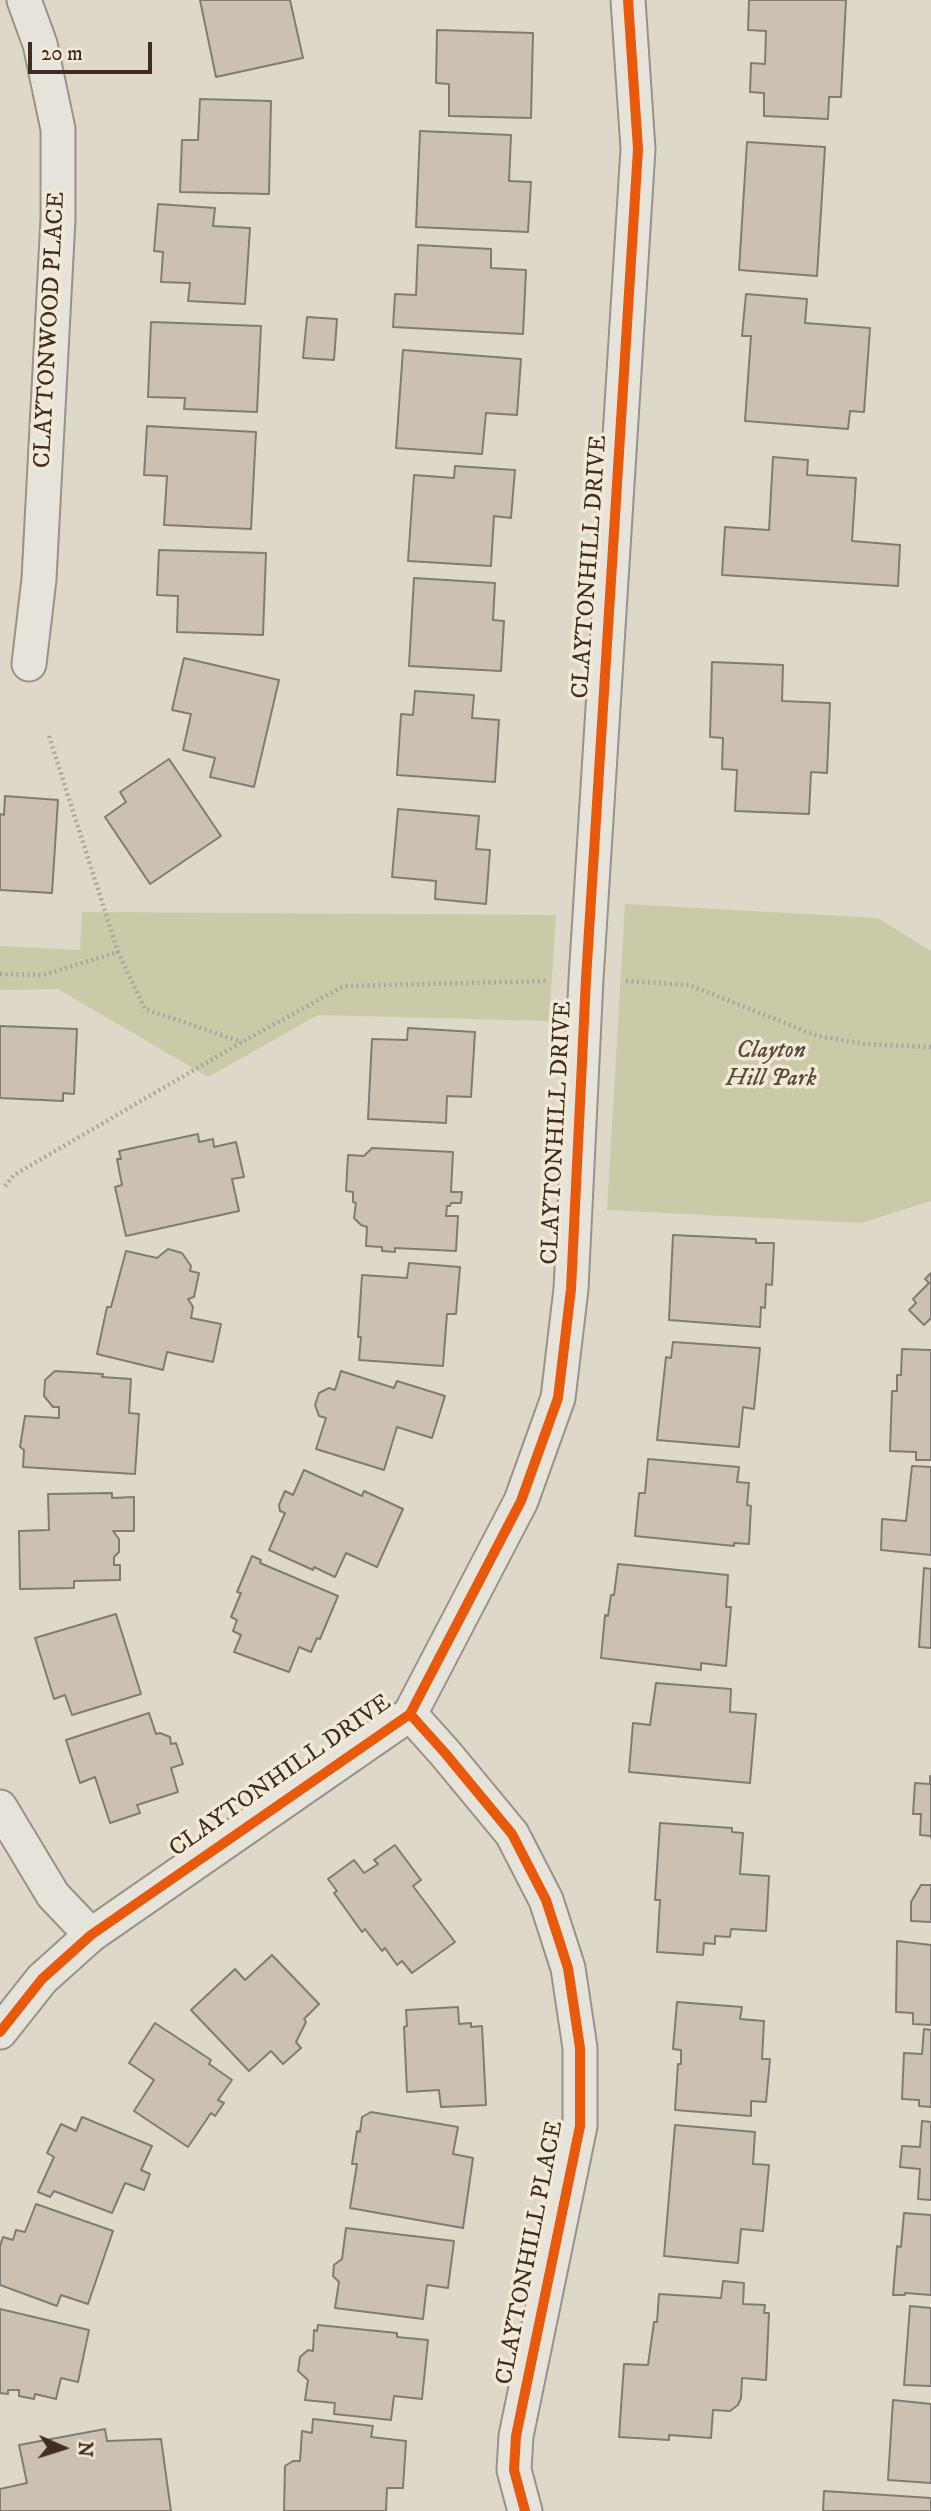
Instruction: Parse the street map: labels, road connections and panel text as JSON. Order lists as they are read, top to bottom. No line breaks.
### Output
{"streets":{"street":["CLAYTONWOOD PLACE","CLAYTONHILL DRIVE","CLAYTONHILL PLACE"]},"crossings":[["CLAYTONHILL DRIVE","CLAYTONHILL PLACE"]],"parks":["Clayton Hill Park"],"scale_bar":"20 m","north":"right"}
